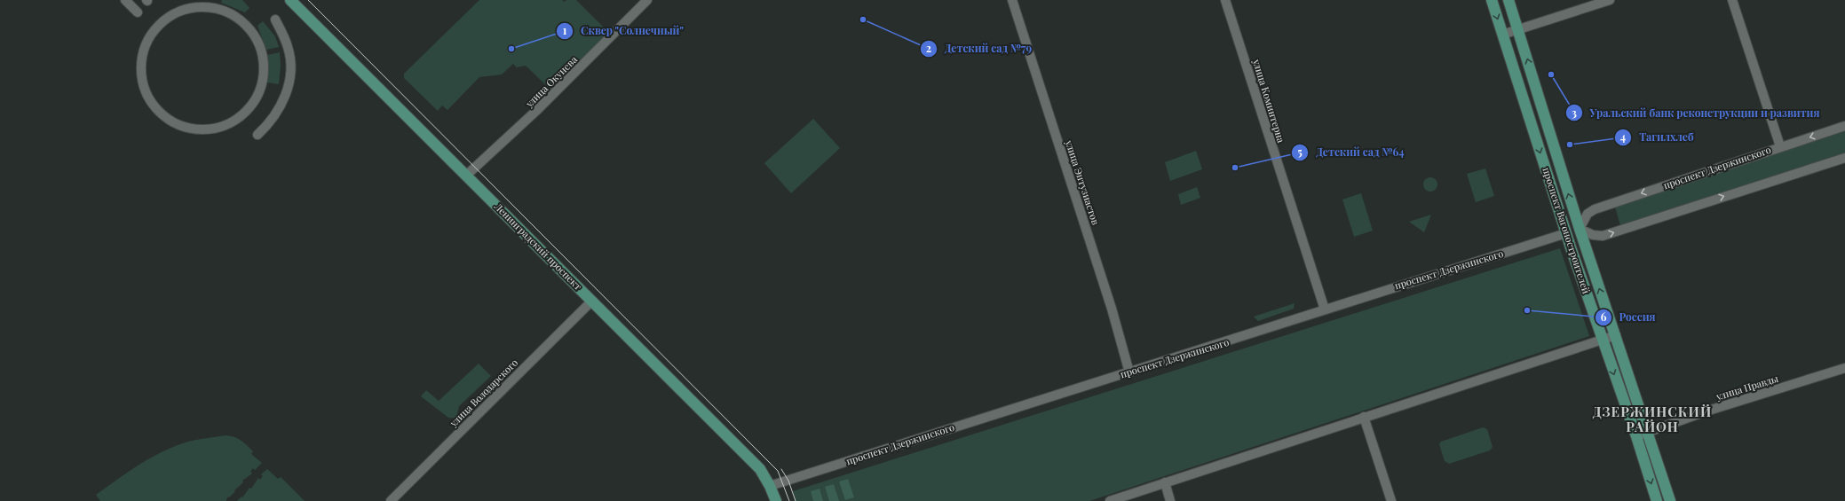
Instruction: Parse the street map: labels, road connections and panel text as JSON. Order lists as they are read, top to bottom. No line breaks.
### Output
{"streets":{"main road":["проспект Дзержинского","проспект Вагоностроителей","Ленинградский проспект"],"street":["улица Окунева","улица Коминтерна","улица Энтузиастов","улица Правды","улица Володарского"]},"crossings":[["улица Окунева","Ленинградский проспект"],["улица Коминтерна","проспект Дзержинского"],["проспект Дзержинского","улица Энтузиастов"],["проспект Дзержинского","проспект Вагоностроителей"],["проспект Дзержинского","Ленинградский проспект"],["проспект Вагоностроителей","улица Правды"],["Ленинградский проспект","улица Володарского"]],"districts":["ДЗЕРЖИНСКИЙ РАЙОН"],"places":["Детский сад №79","Сквер \"Солнечный\"","Уральский банк реконструкции и развития","Тагилхлеб","Детский сад №64","Россия"]}
